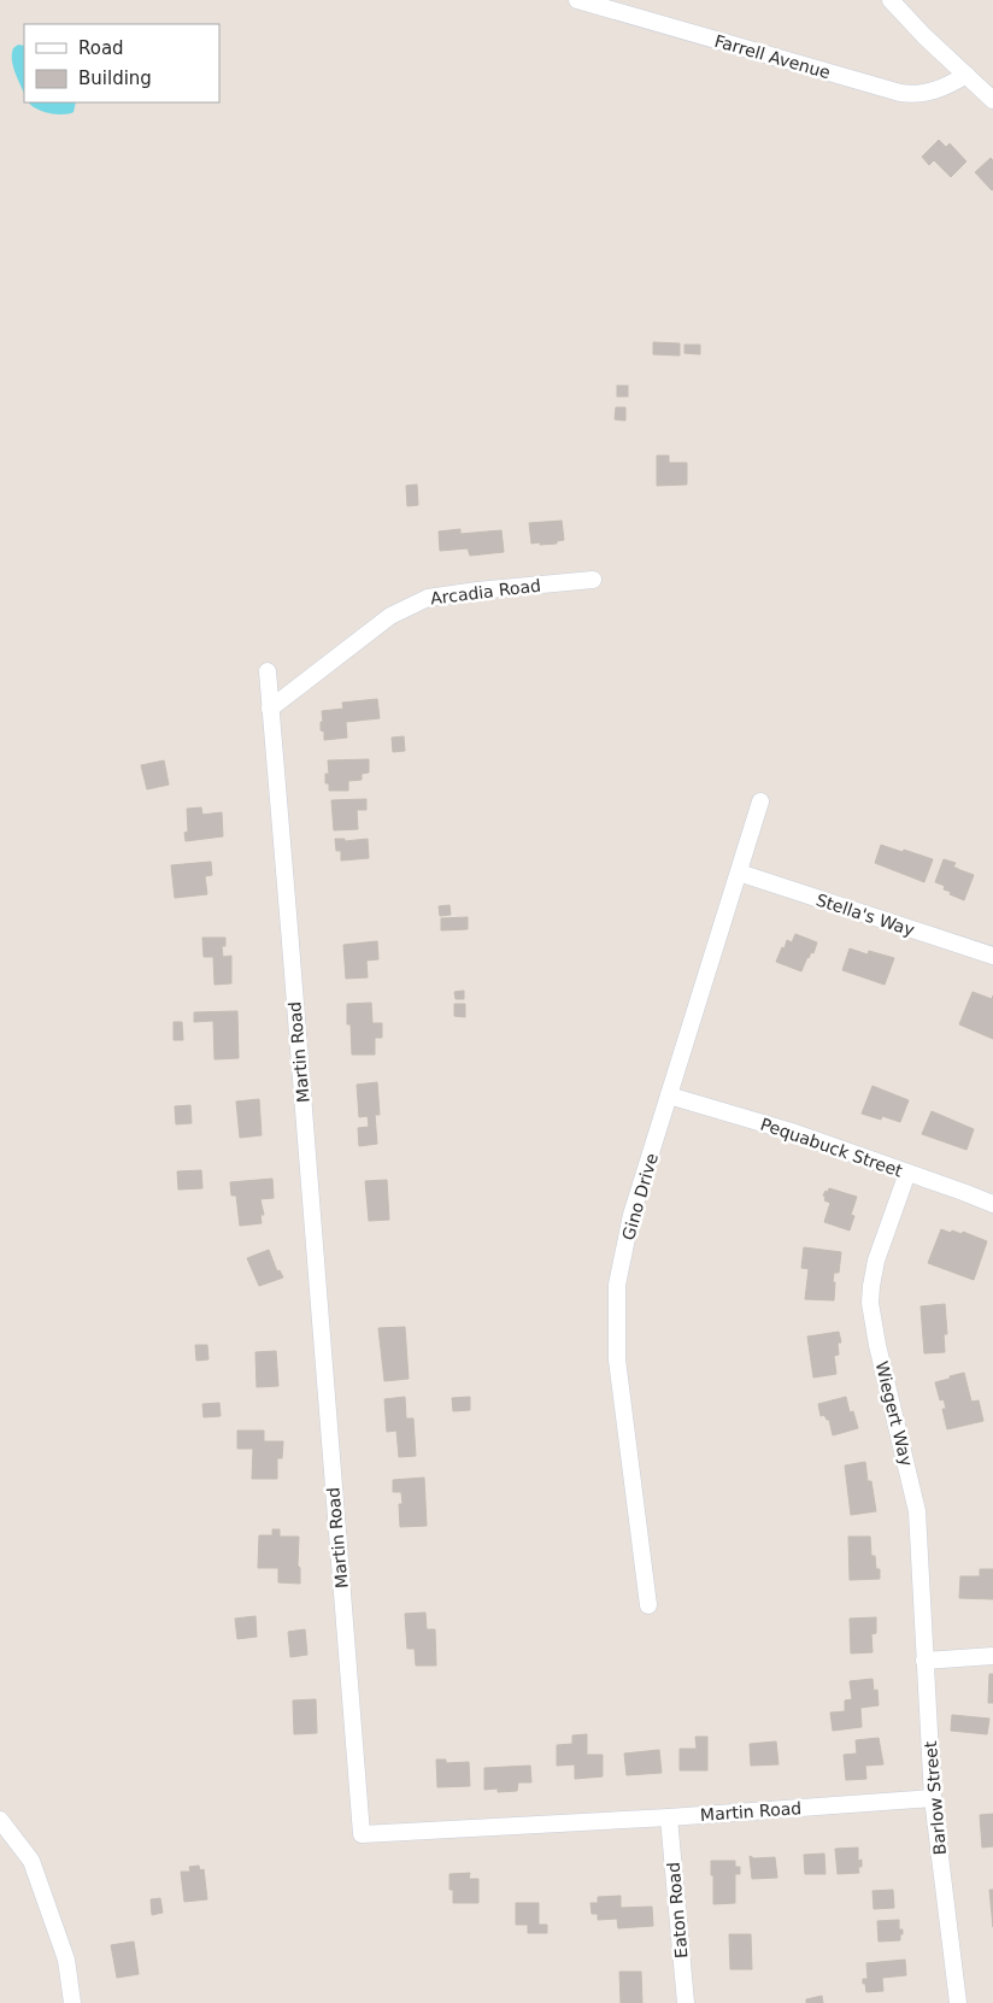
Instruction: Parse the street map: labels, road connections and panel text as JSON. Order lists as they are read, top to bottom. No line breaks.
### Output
{"streets":{"street":["Farrell Avenue","Arcadia Road","Stella's Way","Martin Road","Pequabuck Street","Gino Drive","Wiegert Way","Barlow Street","Eaton Road"]},"crossings":[["Arcadia Road","Martin Road"],["Stella's Way","Gino Drive"],["Martin Road","Barlow Street"],["Martin Road","Eaton Road"],["Pequabuck Street","Gino Drive"],["Pequabuck Street","Wiegert Way"],["Wiegert Way","Barlow Street"]],"legend":["Road","Building"]}
